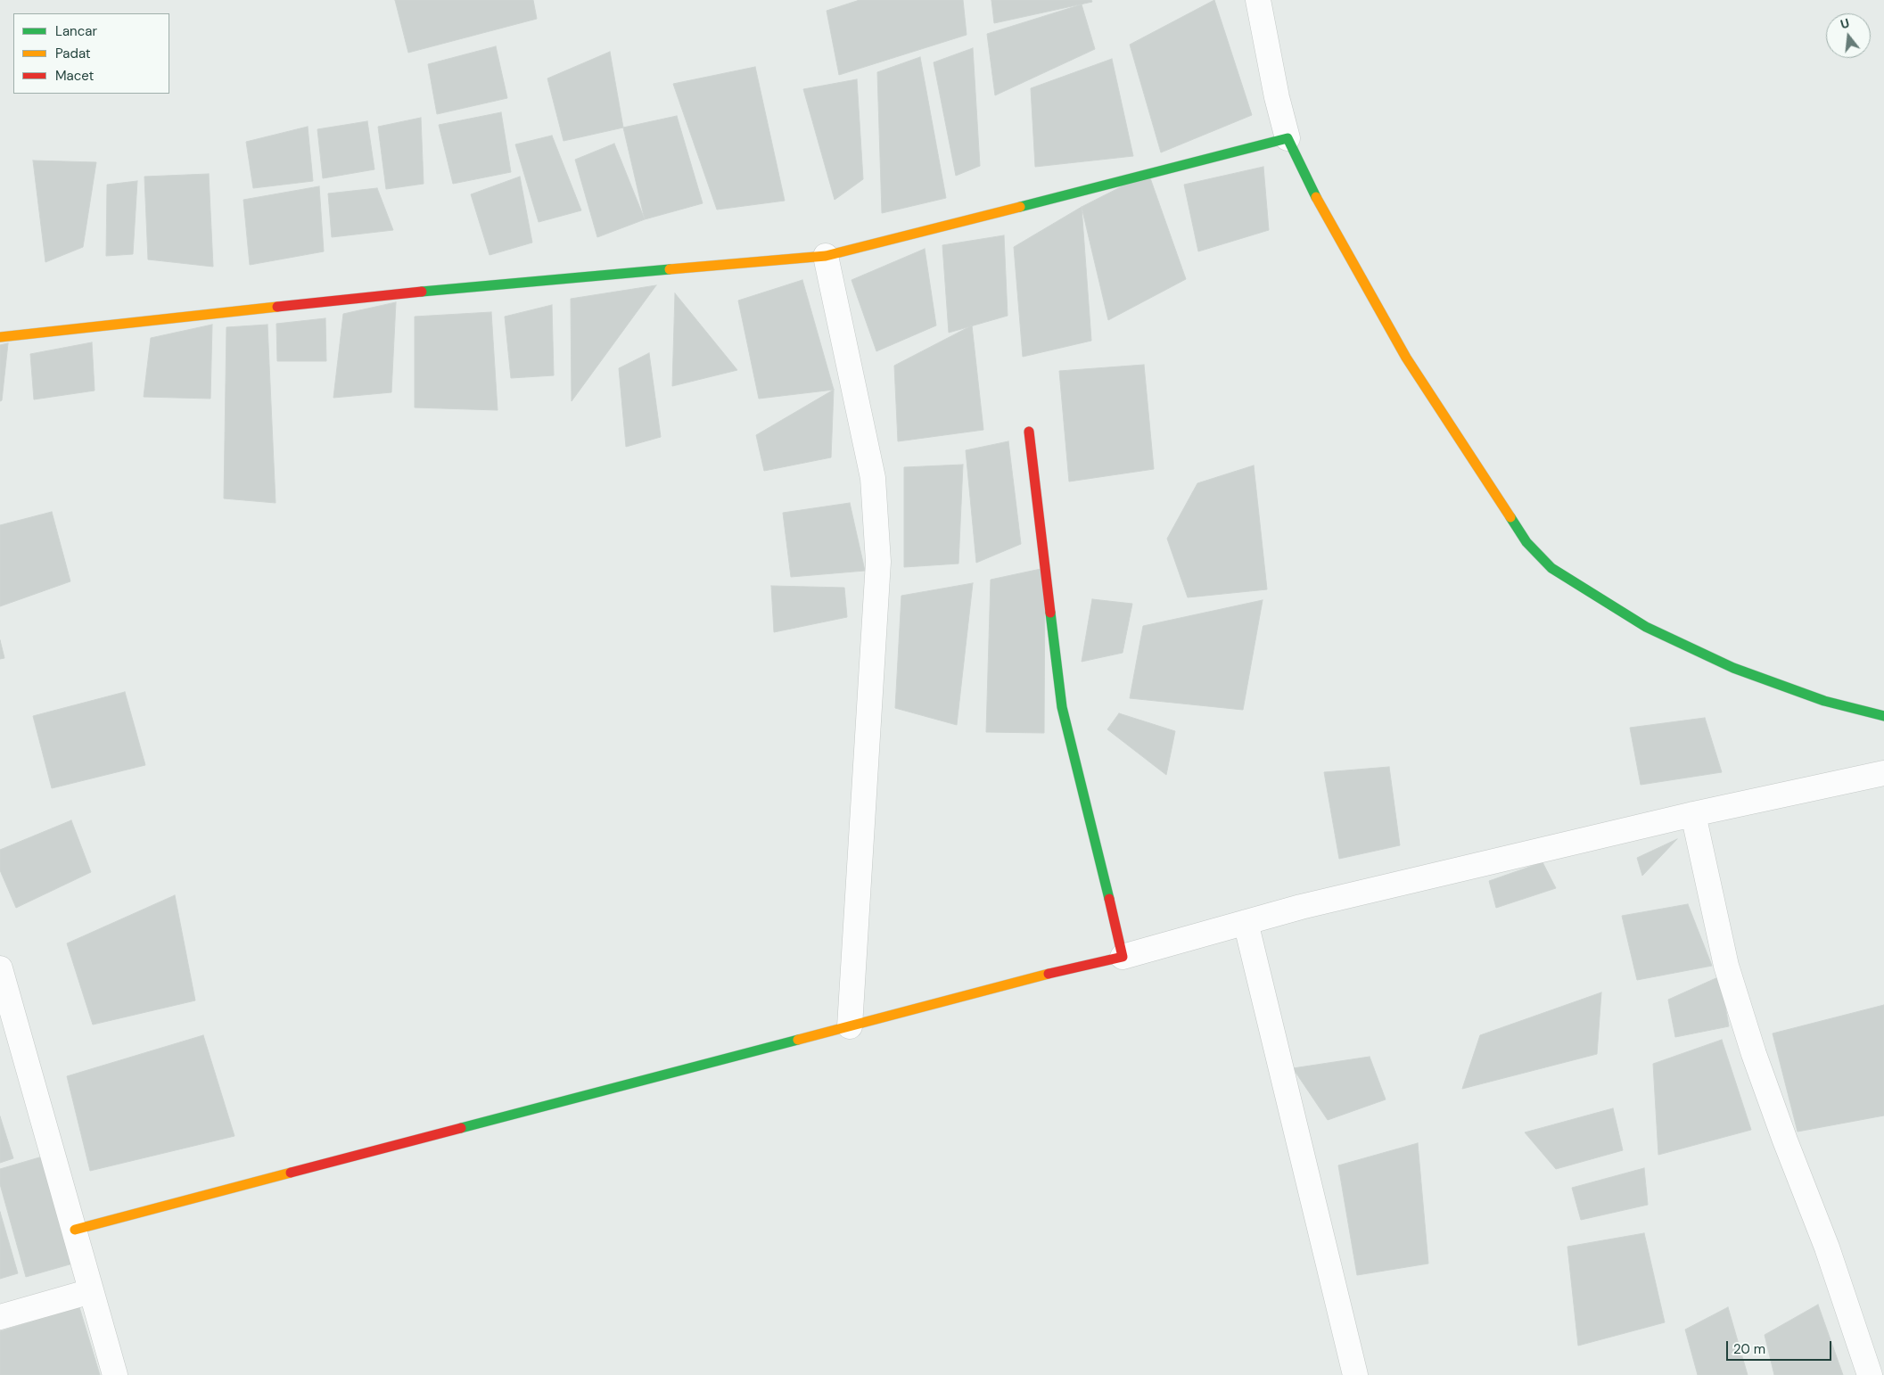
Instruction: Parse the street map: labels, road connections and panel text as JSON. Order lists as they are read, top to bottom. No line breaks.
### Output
{"legend":["Lancar","Padat","Macet"],"scale_bar":"20 m","north":"top"}
